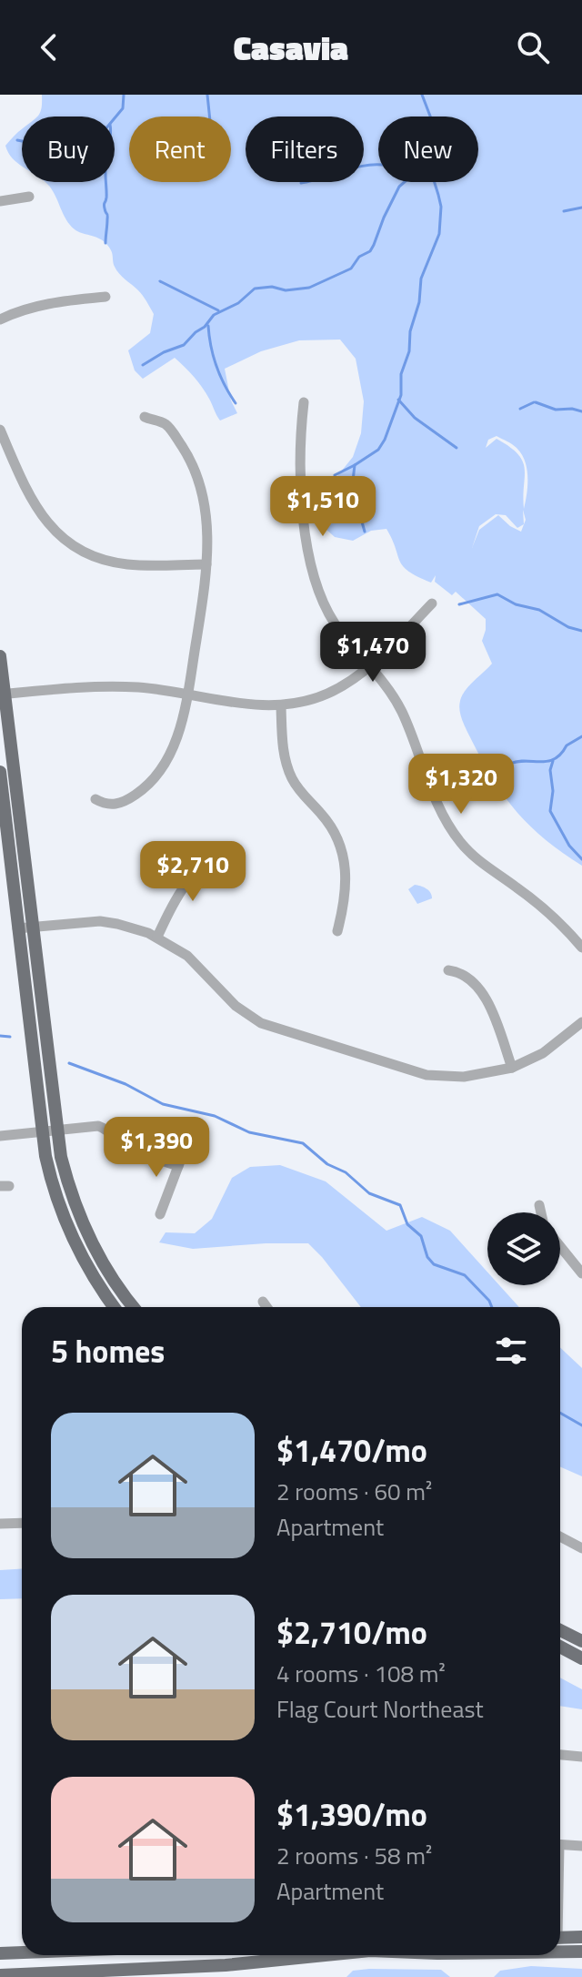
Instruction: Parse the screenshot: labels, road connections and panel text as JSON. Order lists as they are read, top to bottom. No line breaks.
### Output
{"page":{"header":"Casavia","chip":["Buy","Rent","Filters","New"],"price":["$1,510","$1,470","$1,320","$2,710","$1,390"],"heading":"5 homes","list":[{"name":"$1,470/mo","note":"2 rooms · 60 m² · Apartment"},{"name":"$2,710/mo","note":"4 rooms · 108 m² · Flag Court Northeast"},{"name":"$1,390/mo","note":"2 rooms · 58 m² · Apartment"}]}}
